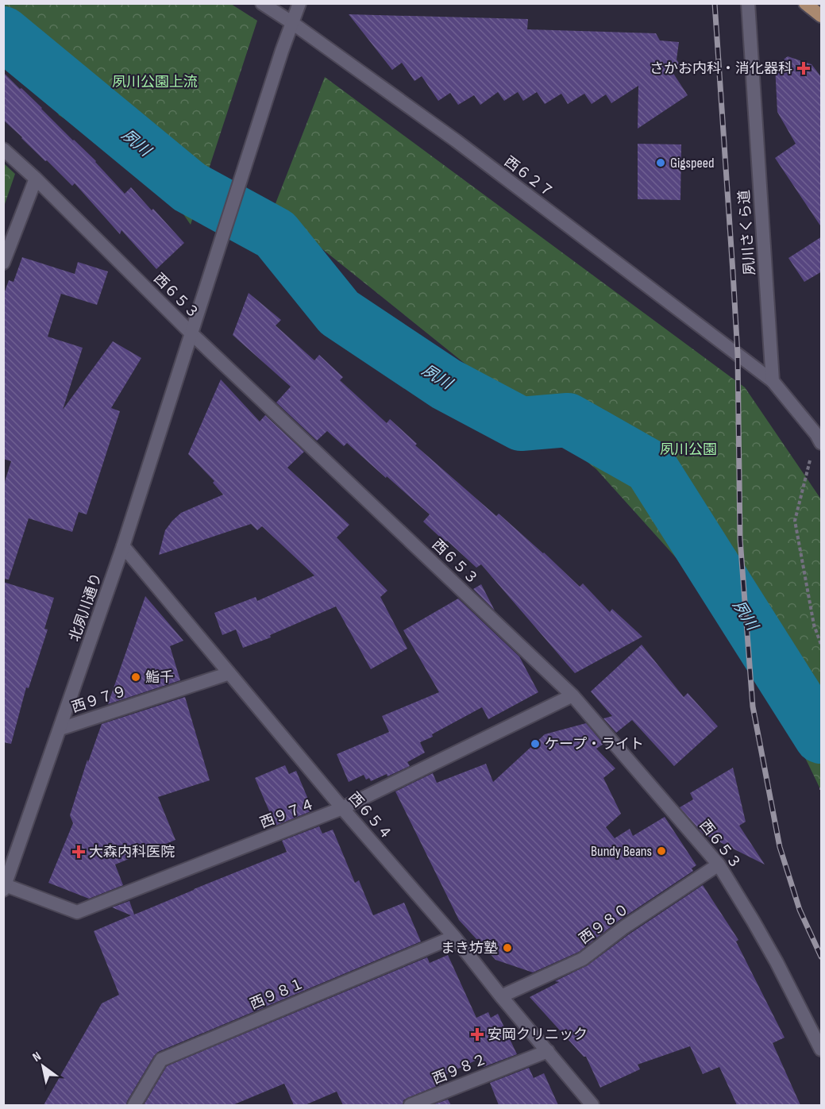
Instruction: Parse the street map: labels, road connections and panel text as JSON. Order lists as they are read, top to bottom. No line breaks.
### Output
{"streets":{"street":["西６２７","夙川さくら道","西６５３","北夙川通り","西９７９","西９７４","西６５４","西９８０","西９８１","西９８２"]},"crossings":[["西６２７","夙川さくら道"],["西６２７","北夙川通り"],["西６５３","北夙川通り"],["西６５３","西９７４"],["西６５３","西９８０"],["北夙川通り","西９７９"],["北夙川通り","西９７４"],["北夙川通り","西６５４"],["西９７９","西６５４"],["西９７４","西６５４"],["西６５４","西９８０"],["西６５４","西９８１"],["西６５４","西９８２"]],"water":["夙川"],"parks":["夙川公園上流","夙川公園"],"places":{"health":["さかお内科・消化器科","大森内科医院","安岡クリニック"],"other":["Gigspeed","鮨千","ケープ・ライト","Bundy Beans","まき坊塾"]},"north":"top left"}
